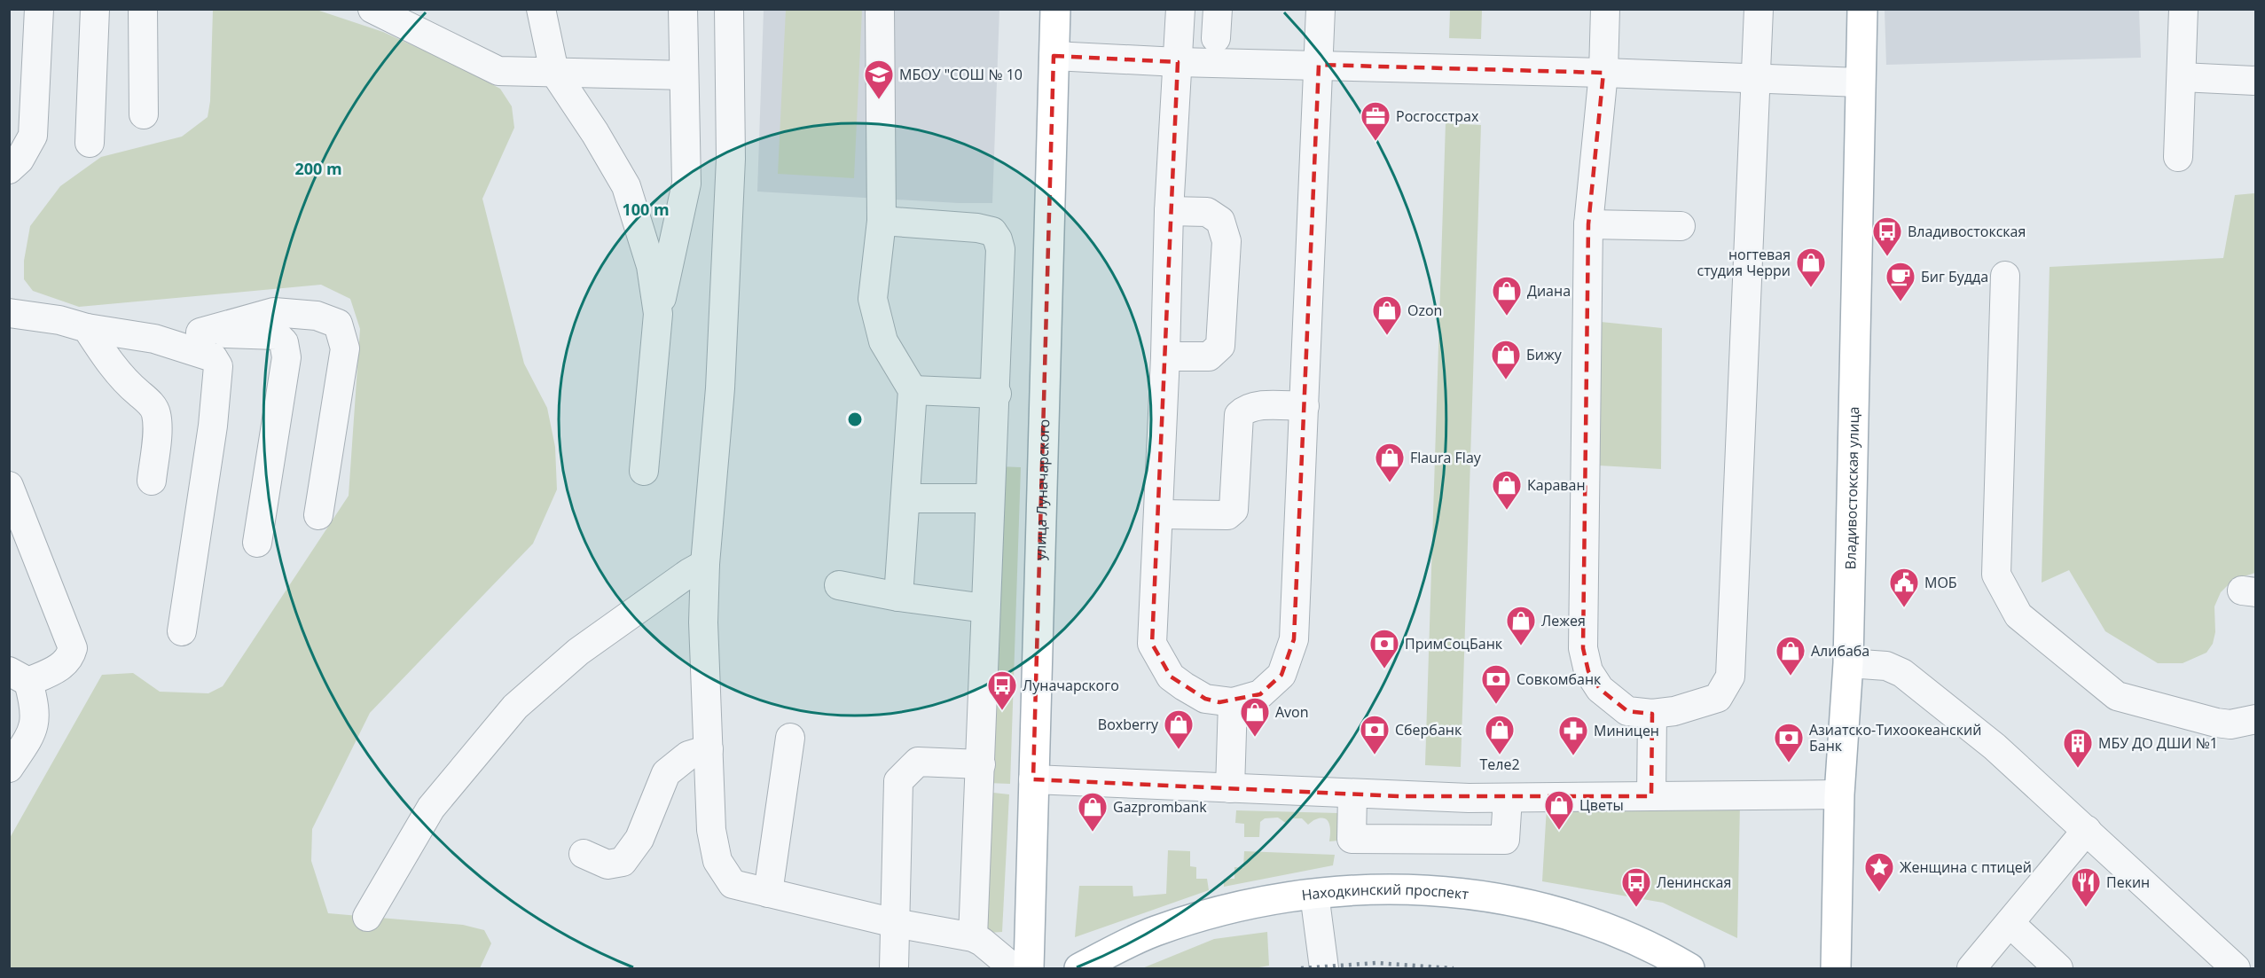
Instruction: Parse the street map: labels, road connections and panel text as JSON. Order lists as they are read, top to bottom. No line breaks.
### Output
{"streets":{"main road":["улица Луначарского","Владивостокская улица","Находкинский проспект"]},"places":{"school or university":["МБОУ \"СОШ № 10"],"office":["Росгосстрах"],"bus stop":["Владивостокская","Луначарского","Ленинская"],"shop":["ногтевая студия Черри","Диана","Ozon","Бижу","Flaura Flay","Караван","Лежея","Алибаба","Avon","Boxberry","Теле2","Цветы","Gazprombank"],"cafe":["Биг Будда"],"public building":["МОБ"],"bank":["ПримСоцБанк","Совкомбанк","Сбербанк","Азиатско-Тихоокеанский Банк"],"pharmacy":["Миницен"],"building":["МБУ ДО ДШИ №1"],"place":["Женщина с птицей"],"restaurant":["Пекин"]},"rings":["200 m","100 m"]}
